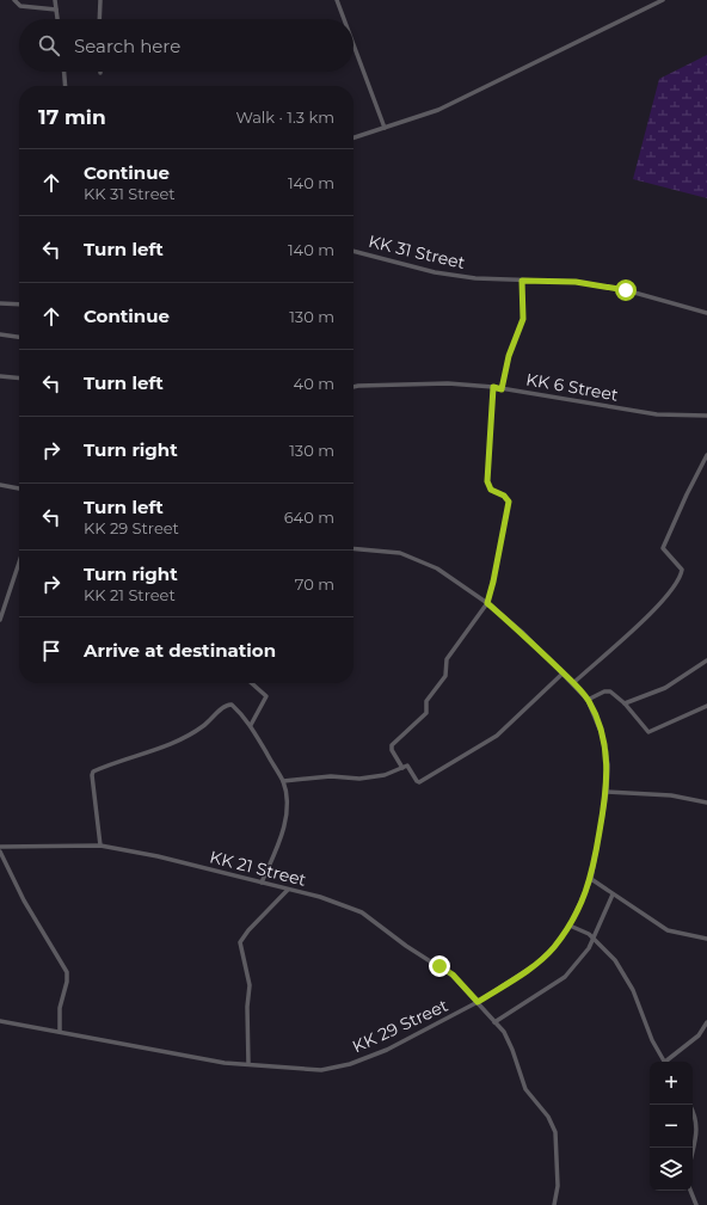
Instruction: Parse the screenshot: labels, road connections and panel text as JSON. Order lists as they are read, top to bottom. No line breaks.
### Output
{"streets":{"street":["KK 31 Street","KK 6 Street","KK 21 Street","KK 29 Street"]},"crossings":[["KK 21 Street","KK 29 Street"]],"page":{"search":"Search here","heading":["17 min","Walk · 1.3 km"],"list":[["Continue","KK 31 Street","140 m"],["Turn left","140 m"],["Continue","130 m"],["Turn left","40 m"],["Turn right","130 m"],["Turn left","KK 29 Street","640 m"],["Turn right","KK 21 Street","70 m"],"Arrive at destination"],"map_buttons":["+","−"]}}
